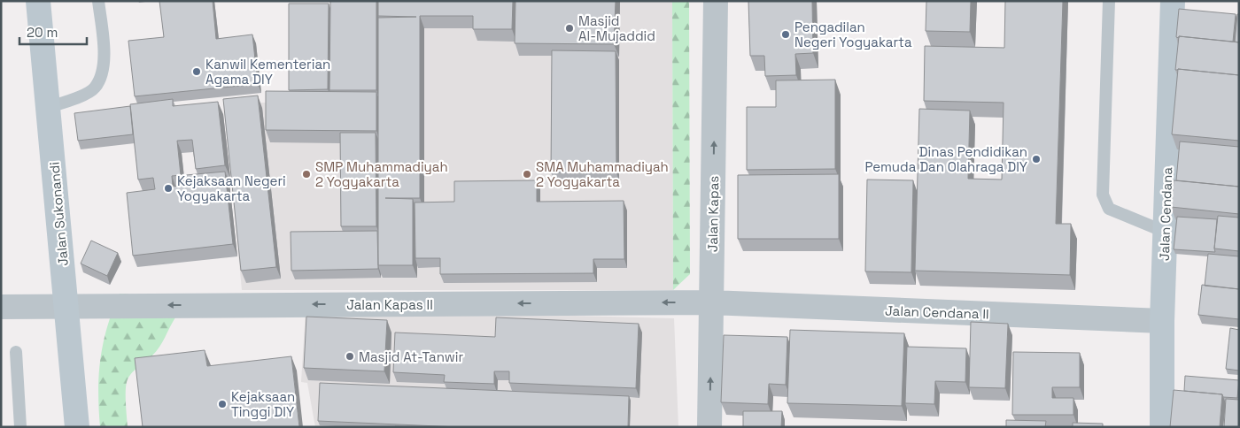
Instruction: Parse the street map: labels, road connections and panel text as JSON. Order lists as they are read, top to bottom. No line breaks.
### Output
{"streets":{"street":["Jalan Sukonandi","Jalan Kapas","Jalan Cendana","Jalan Kapas II","Jalan Cendana II"]},"crossings":[["Jalan Sukonandi","Jalan Kapas II"],["Jalan Kapas","Jalan Kapas II"],["Jalan Kapas","Jalan Cendana II"],["Jalan Cendana","Jalan Cendana II"],["Jalan Kapas II","Jalan Cendana II"]],"one_way":["Jalan Kapas","Jalan Kapas II"],"places":["Masjid Al-Mujaddid","Pengadilan Negeri Yogyakarta","Kanwil Kementerian Agama DIY","Dinas Pendidikan Pemuda Dan Olahraga DIY","SMP Muhammadiyah 2 Yogyakarta","SMA Muhammadiyah 2 Yogyakarta","Kejaksaan Negeri Yogyakarta","Masjid At-Tanwir","Kejaksaan Tinggi DIY"],"scale_bar":"20 m"}
